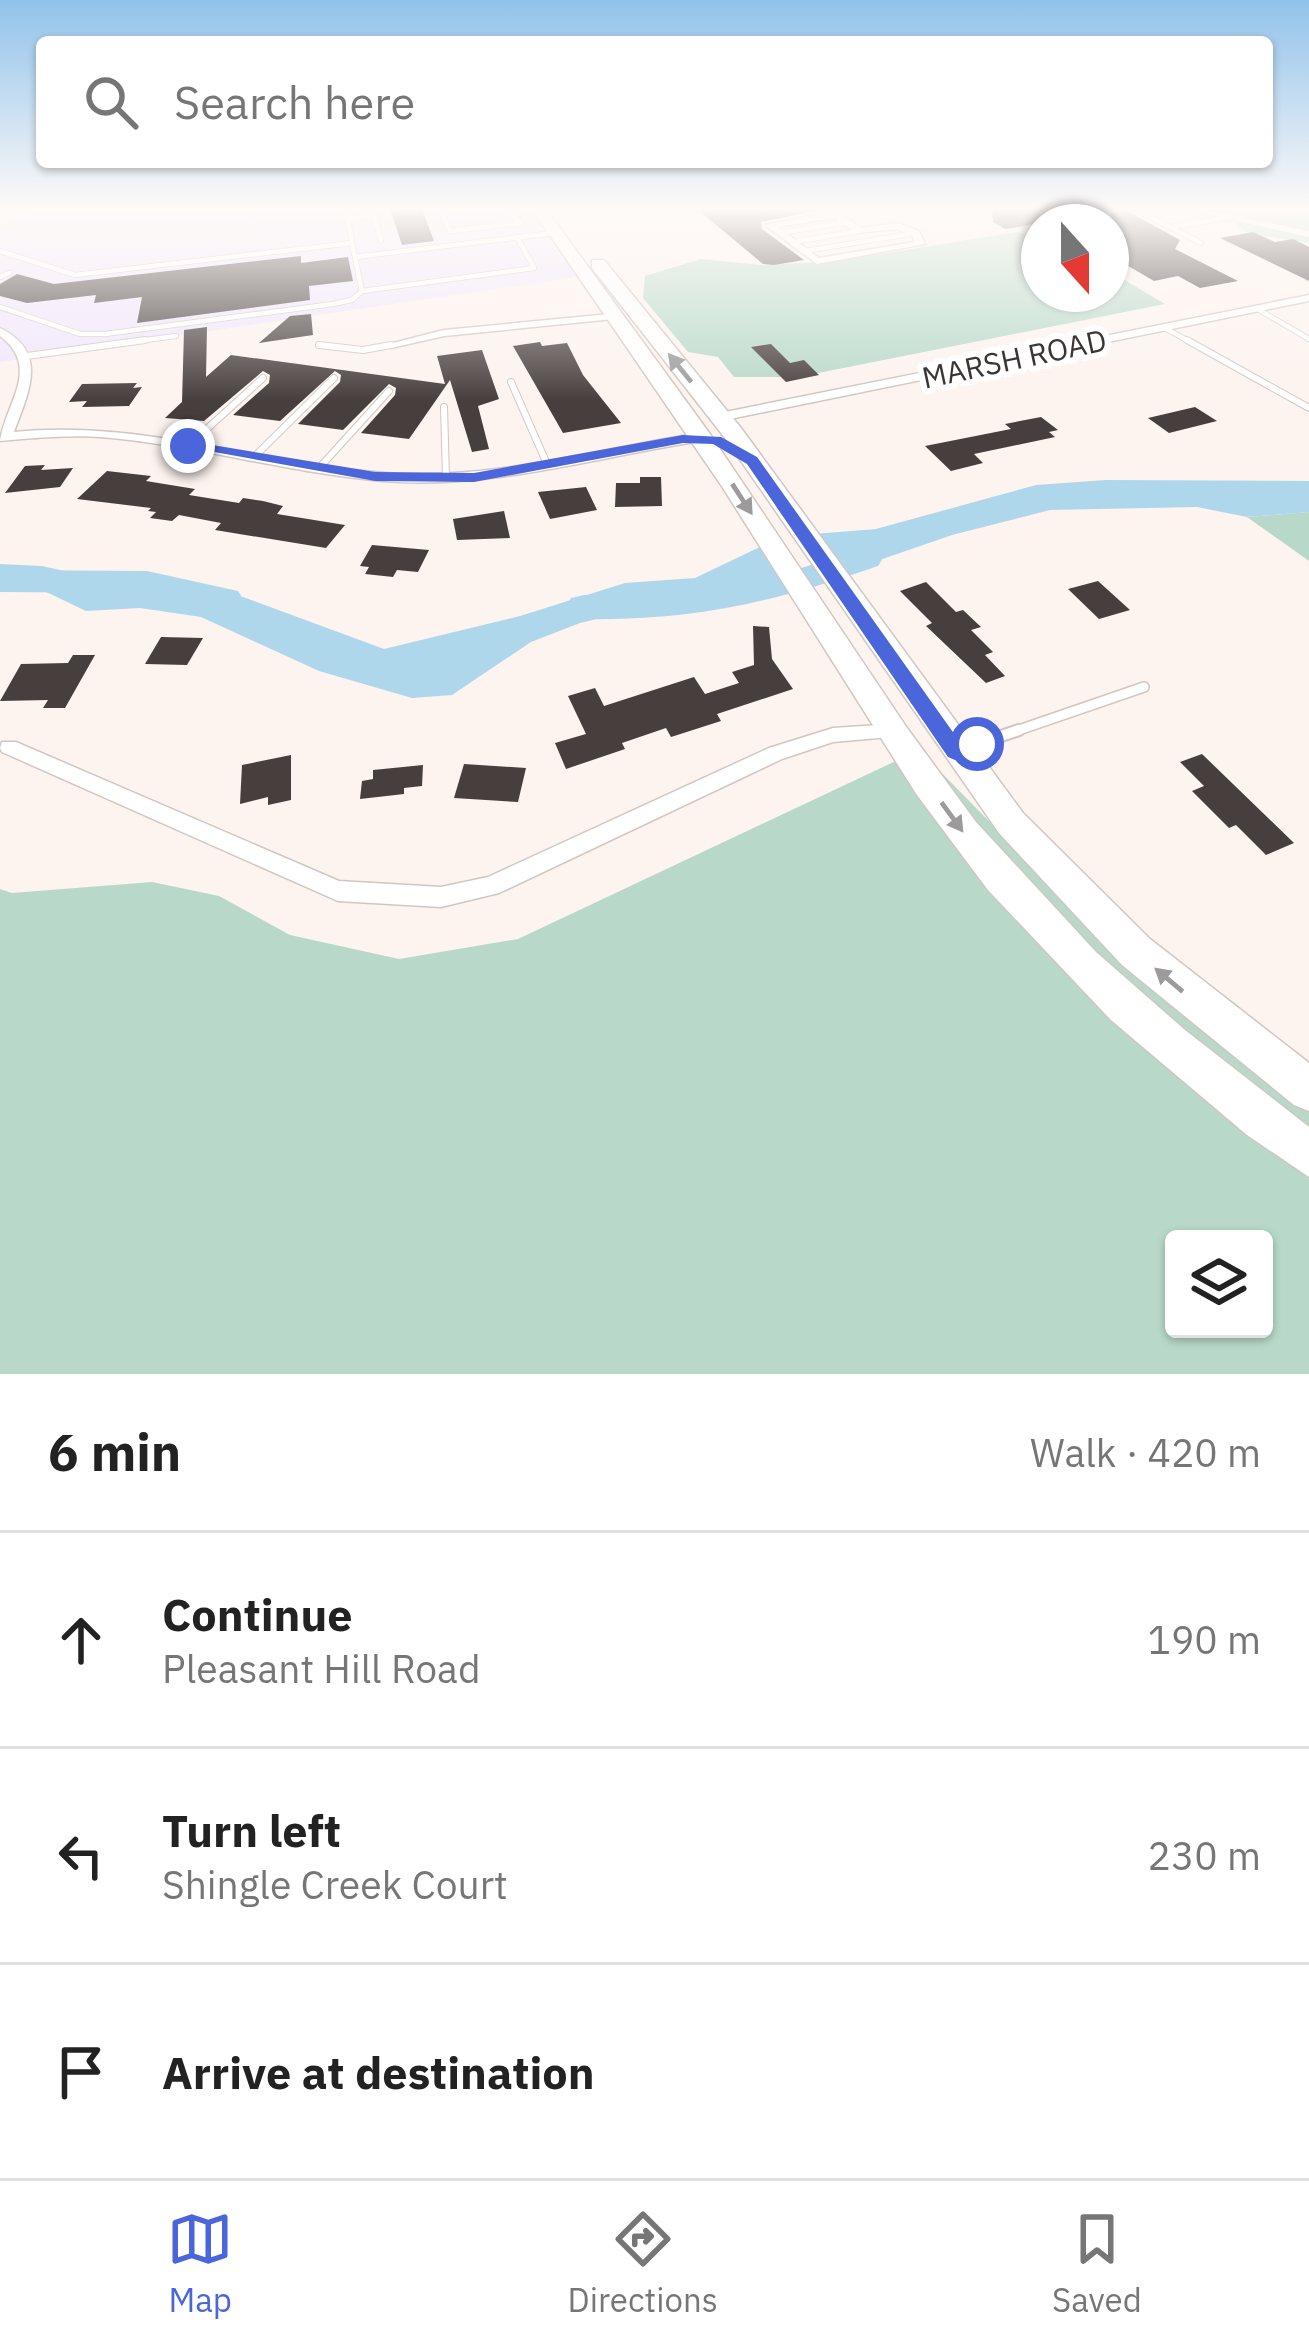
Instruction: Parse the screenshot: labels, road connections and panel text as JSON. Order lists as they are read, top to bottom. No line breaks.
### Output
{"streets":{"street":["MARSH ROAD"]},"north":"bottom","page":{"search":"Search here","heading":["6 min","Walk · 420 m"],"list":[["Continue","Pleasant Hill Road","190 m"],["Turn left","Shingle Creek Court","230 m"],"Arrive at destination"],"nav":["Map","Directions","Saved"]}}
